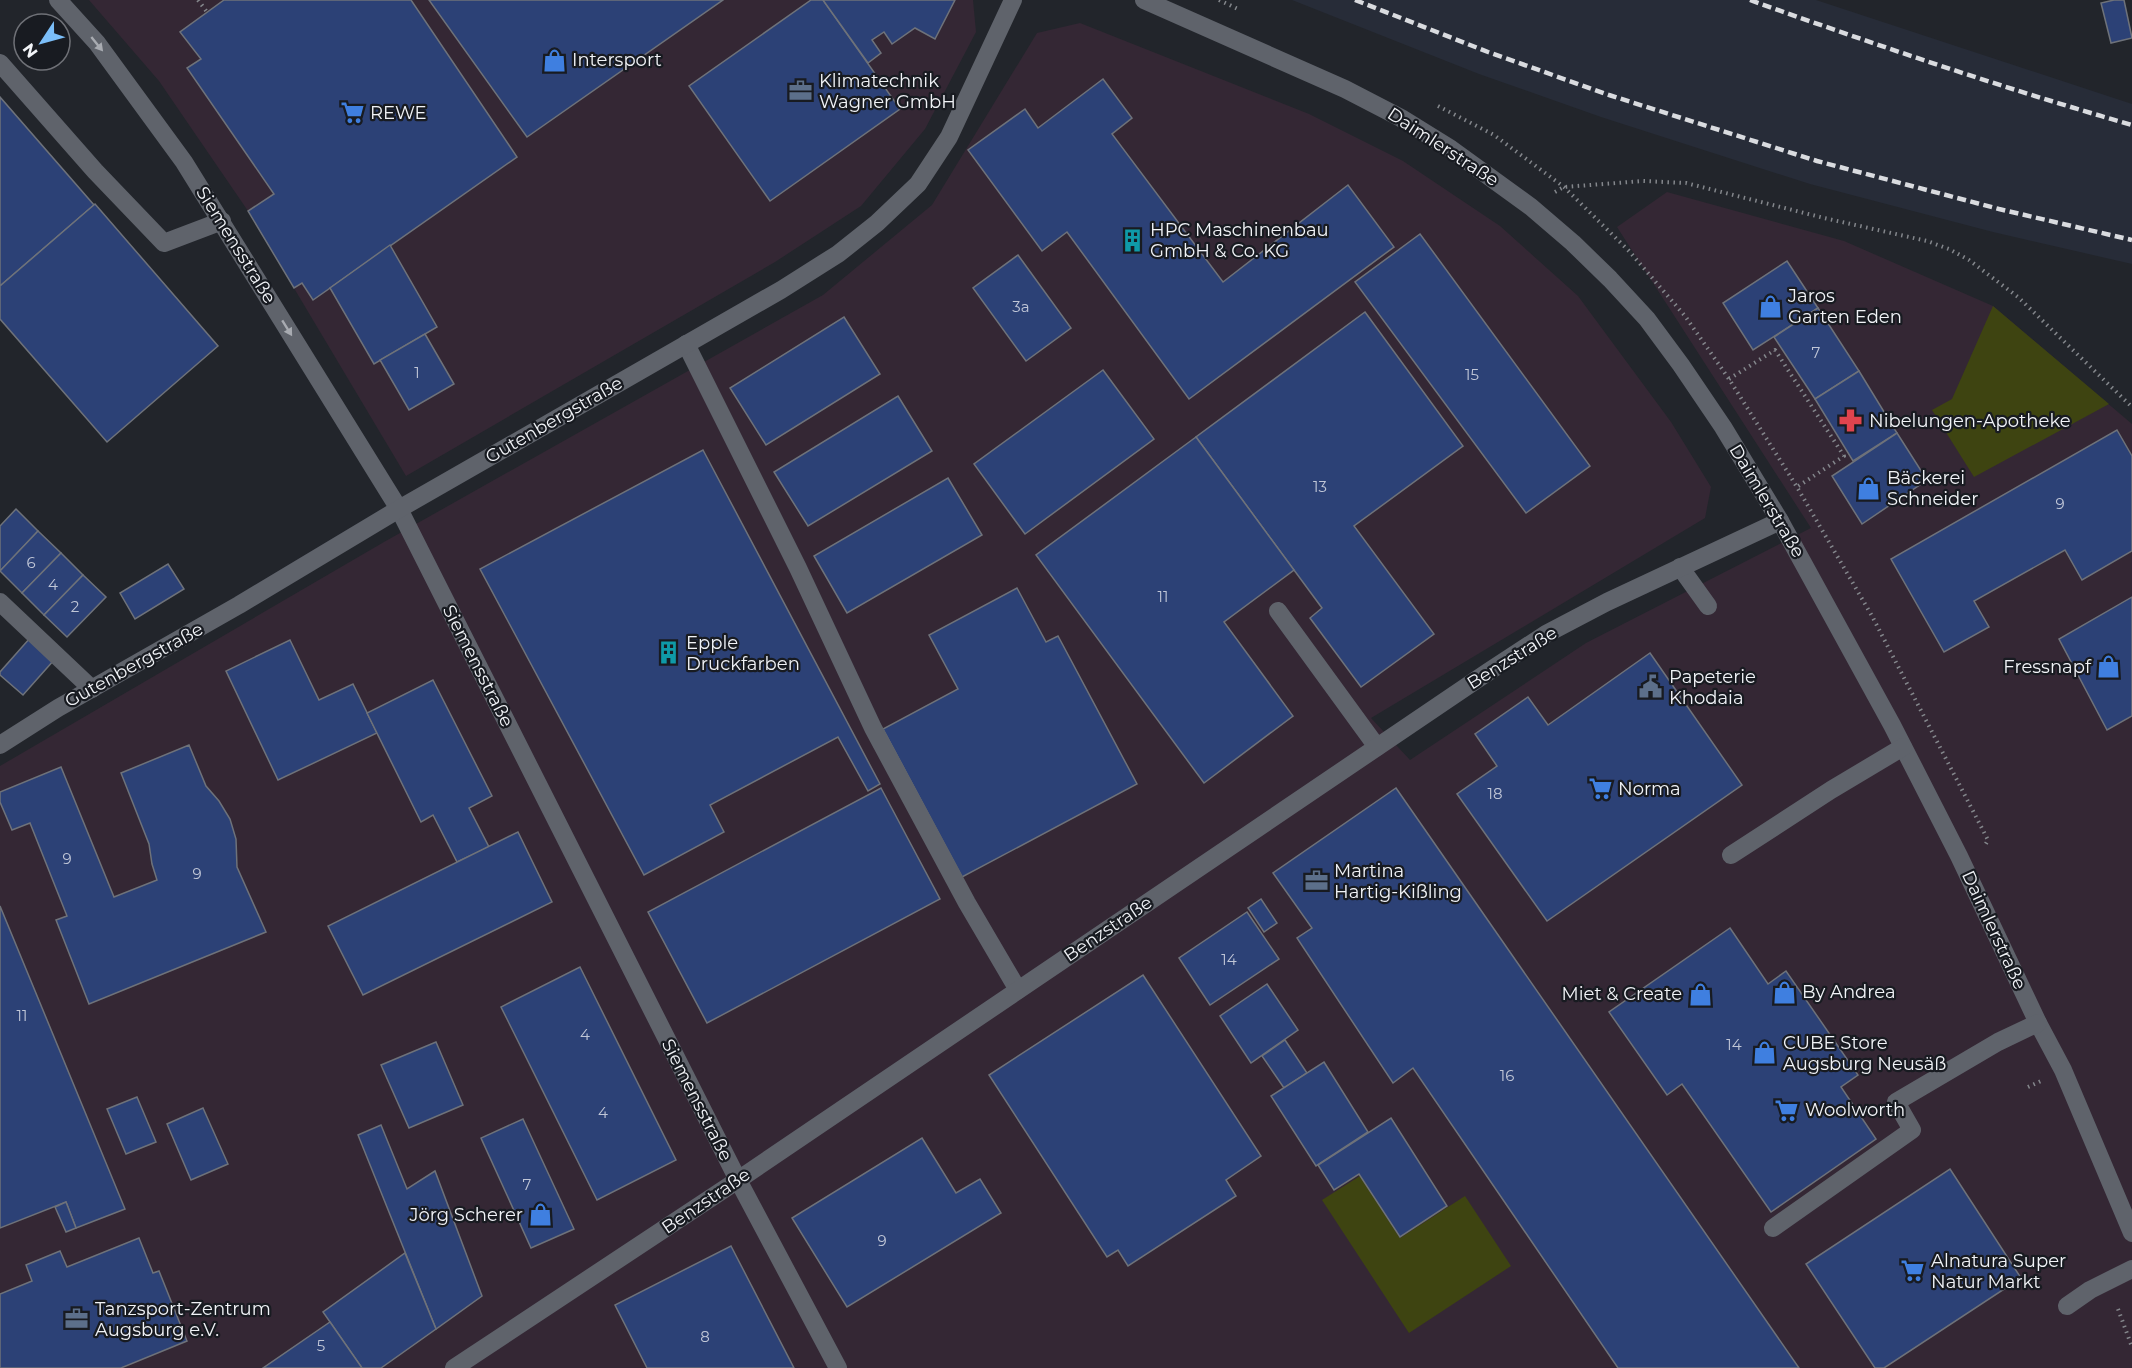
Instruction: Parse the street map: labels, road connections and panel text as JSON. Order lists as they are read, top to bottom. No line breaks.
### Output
{"streets":{"street":["Daimlerstraße","Siemensstraße","Gutenbergstraße","Benzstraße"]},"crossings":[["Daimlerstraße","Benzstraße"],["Siemensstraße","Gutenbergstraße"],["Siemensstraße","Benzstraße"]],"one_way":["Siemensstraße"],"places":{"shop":["Intersport","Jaros Garten Eden","Bäckerei Schneider","Fressnapf","By Andrea","Miet & Create","CUBE Store Augsburg Neusäß","Jörg Scherer"],"office":["Klimatechnik Wagner GmbH","Martina Hartig-Kißling","Tanzsport-Zentrum Augsburg e.V."],"supermarket":["REWE","Norma","Woolworth","Alnatura Super Natur Markt"],"building":["HPC Maschinenbau GmbH & Co. KG","Epple Druckfarben"],"pharmacy":["Nibelungen-Apotheke"],"public building":["Papeterie Khodaia"]},"house_numbers":["3a","7","1","15","13","9","6","4","11","2","18","9","9","14","11","4","14","16","4","7","9","8","5"],"north":"bottom left"}
